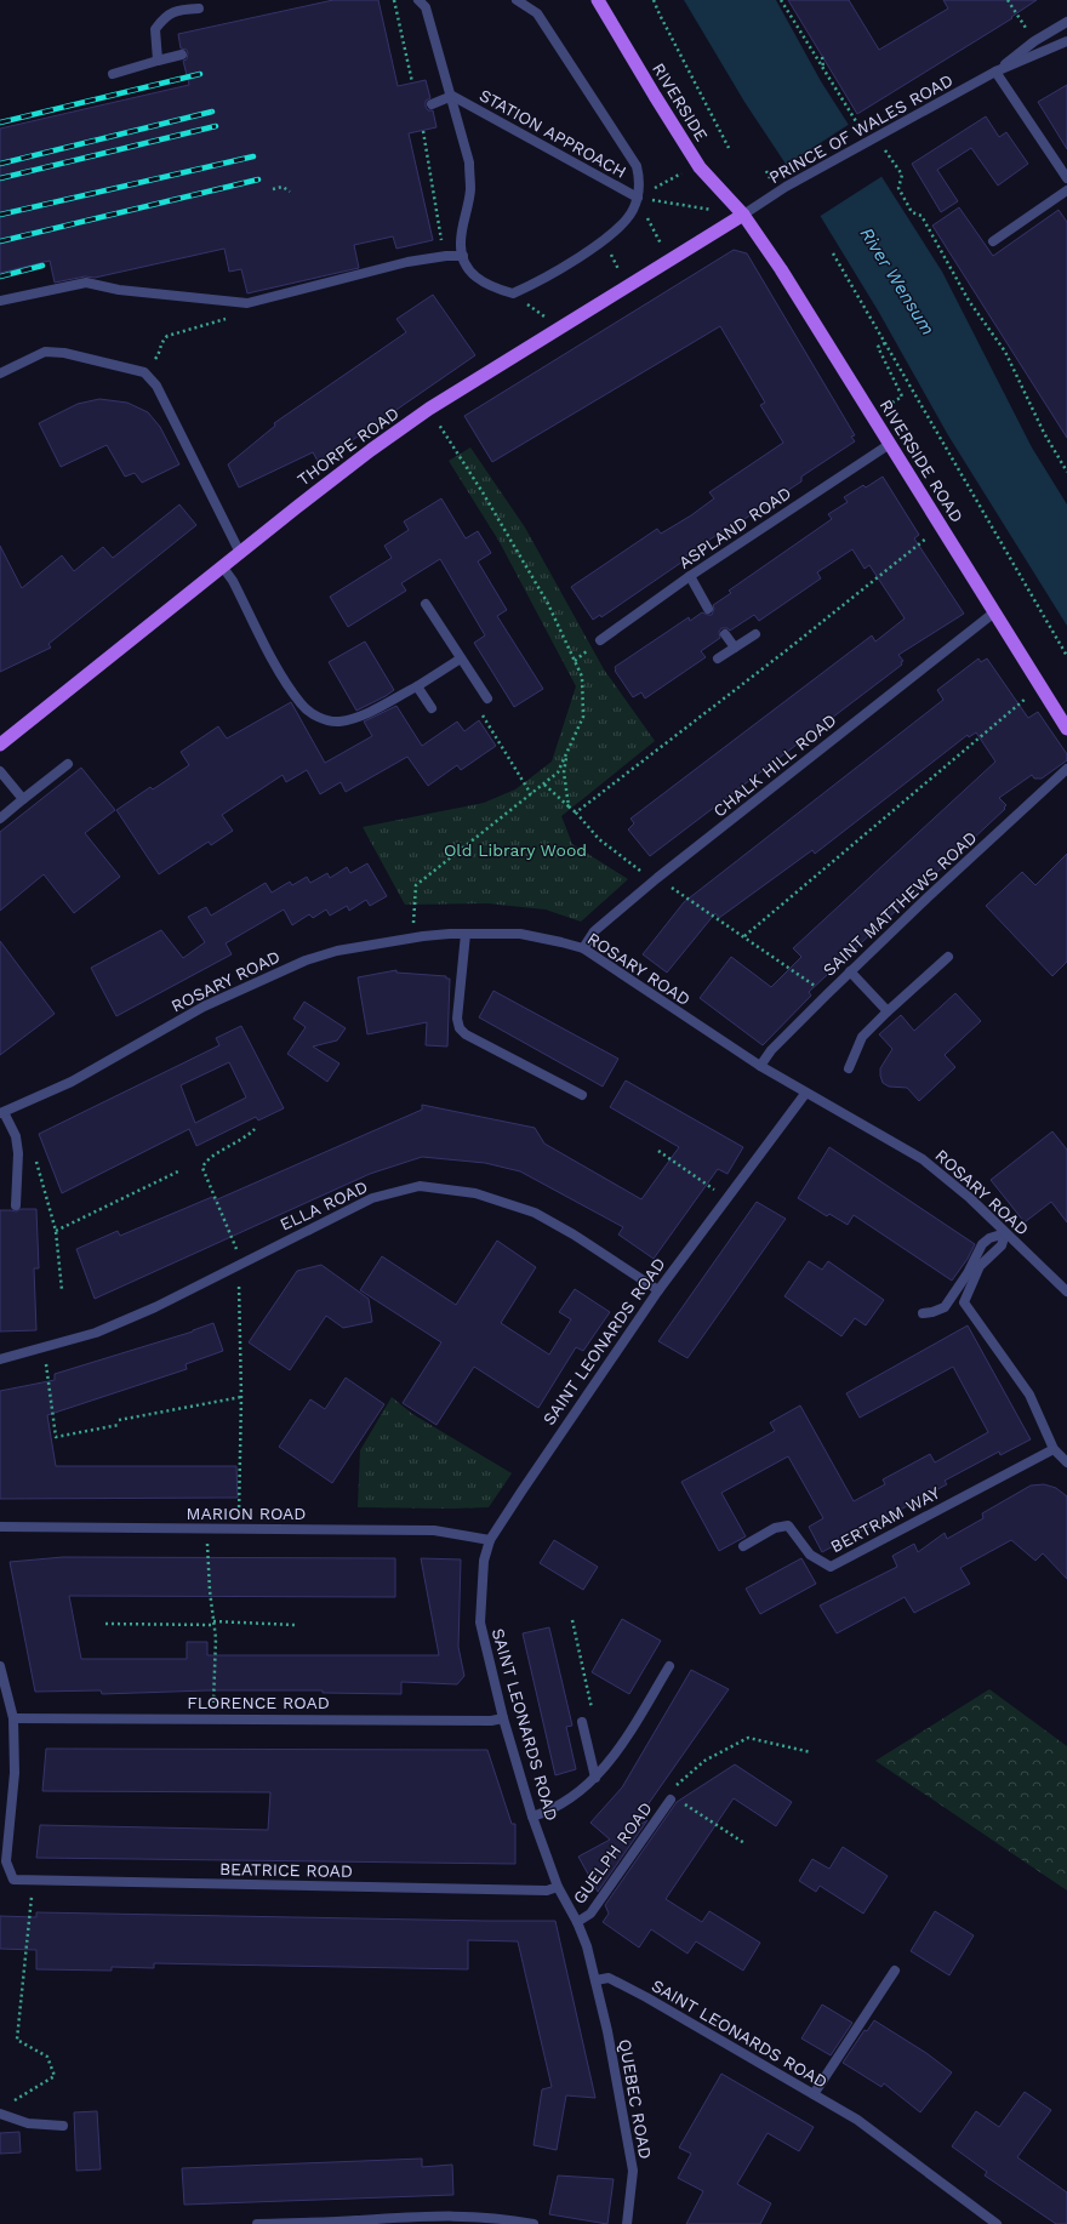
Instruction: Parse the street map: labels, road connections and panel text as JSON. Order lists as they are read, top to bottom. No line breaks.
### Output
{"streets":{"main road":["RIVERSIDE","THORPE ROAD","RIVERSIDE ROAD"],"street":["PRINCE OF WALES ROAD","STATION APPROACH","ASPLAND ROAD","CHALK HILL ROAD","SAINT MATTHEWS ROAD","ROSARY ROAD","ELLA ROAD","SAINT LEONARDS ROAD","MARION ROAD","BERTRAM WAY","FLORENCE ROAD","GUELPH ROAD","BEATRICE ROAD","QUEBEC ROAD"]},"crossings":[["RIVERSIDE","PRINCE OF WALES ROAD"],["RIVERSIDE","THORPE ROAD"],["RIVERSIDE","RIVERSIDE ROAD"],["PRINCE OF WALES ROAD","THORPE ROAD"],["PRINCE OF WALES ROAD","RIVERSIDE ROAD"],["THORPE ROAD","RIVERSIDE ROAD"],["RIVERSIDE ROAD","ASPLAND ROAD"],["RIVERSIDE ROAD","CHALK HILL ROAD"],["CHALK HILL ROAD","ROSARY ROAD"],["SAINT MATTHEWS ROAD","ROSARY ROAD"],["ROSARY ROAD","SAINT LEONARDS ROAD"],["ELLA ROAD","SAINT LEONARDS ROAD"],["SAINT LEONARDS ROAD","MARION ROAD"],["SAINT LEONARDS ROAD","FLORENCE ROAD"],["SAINT LEONARDS ROAD","GUELPH ROAD"],["SAINT LEONARDS ROAD","BEATRICE ROAD"],["SAINT LEONARDS ROAD","QUEBEC ROAD"],["FLORENCE ROAD","BEATRICE ROAD"]],"water":["River Wensum"],"parks":["Old Library Wood"]}
